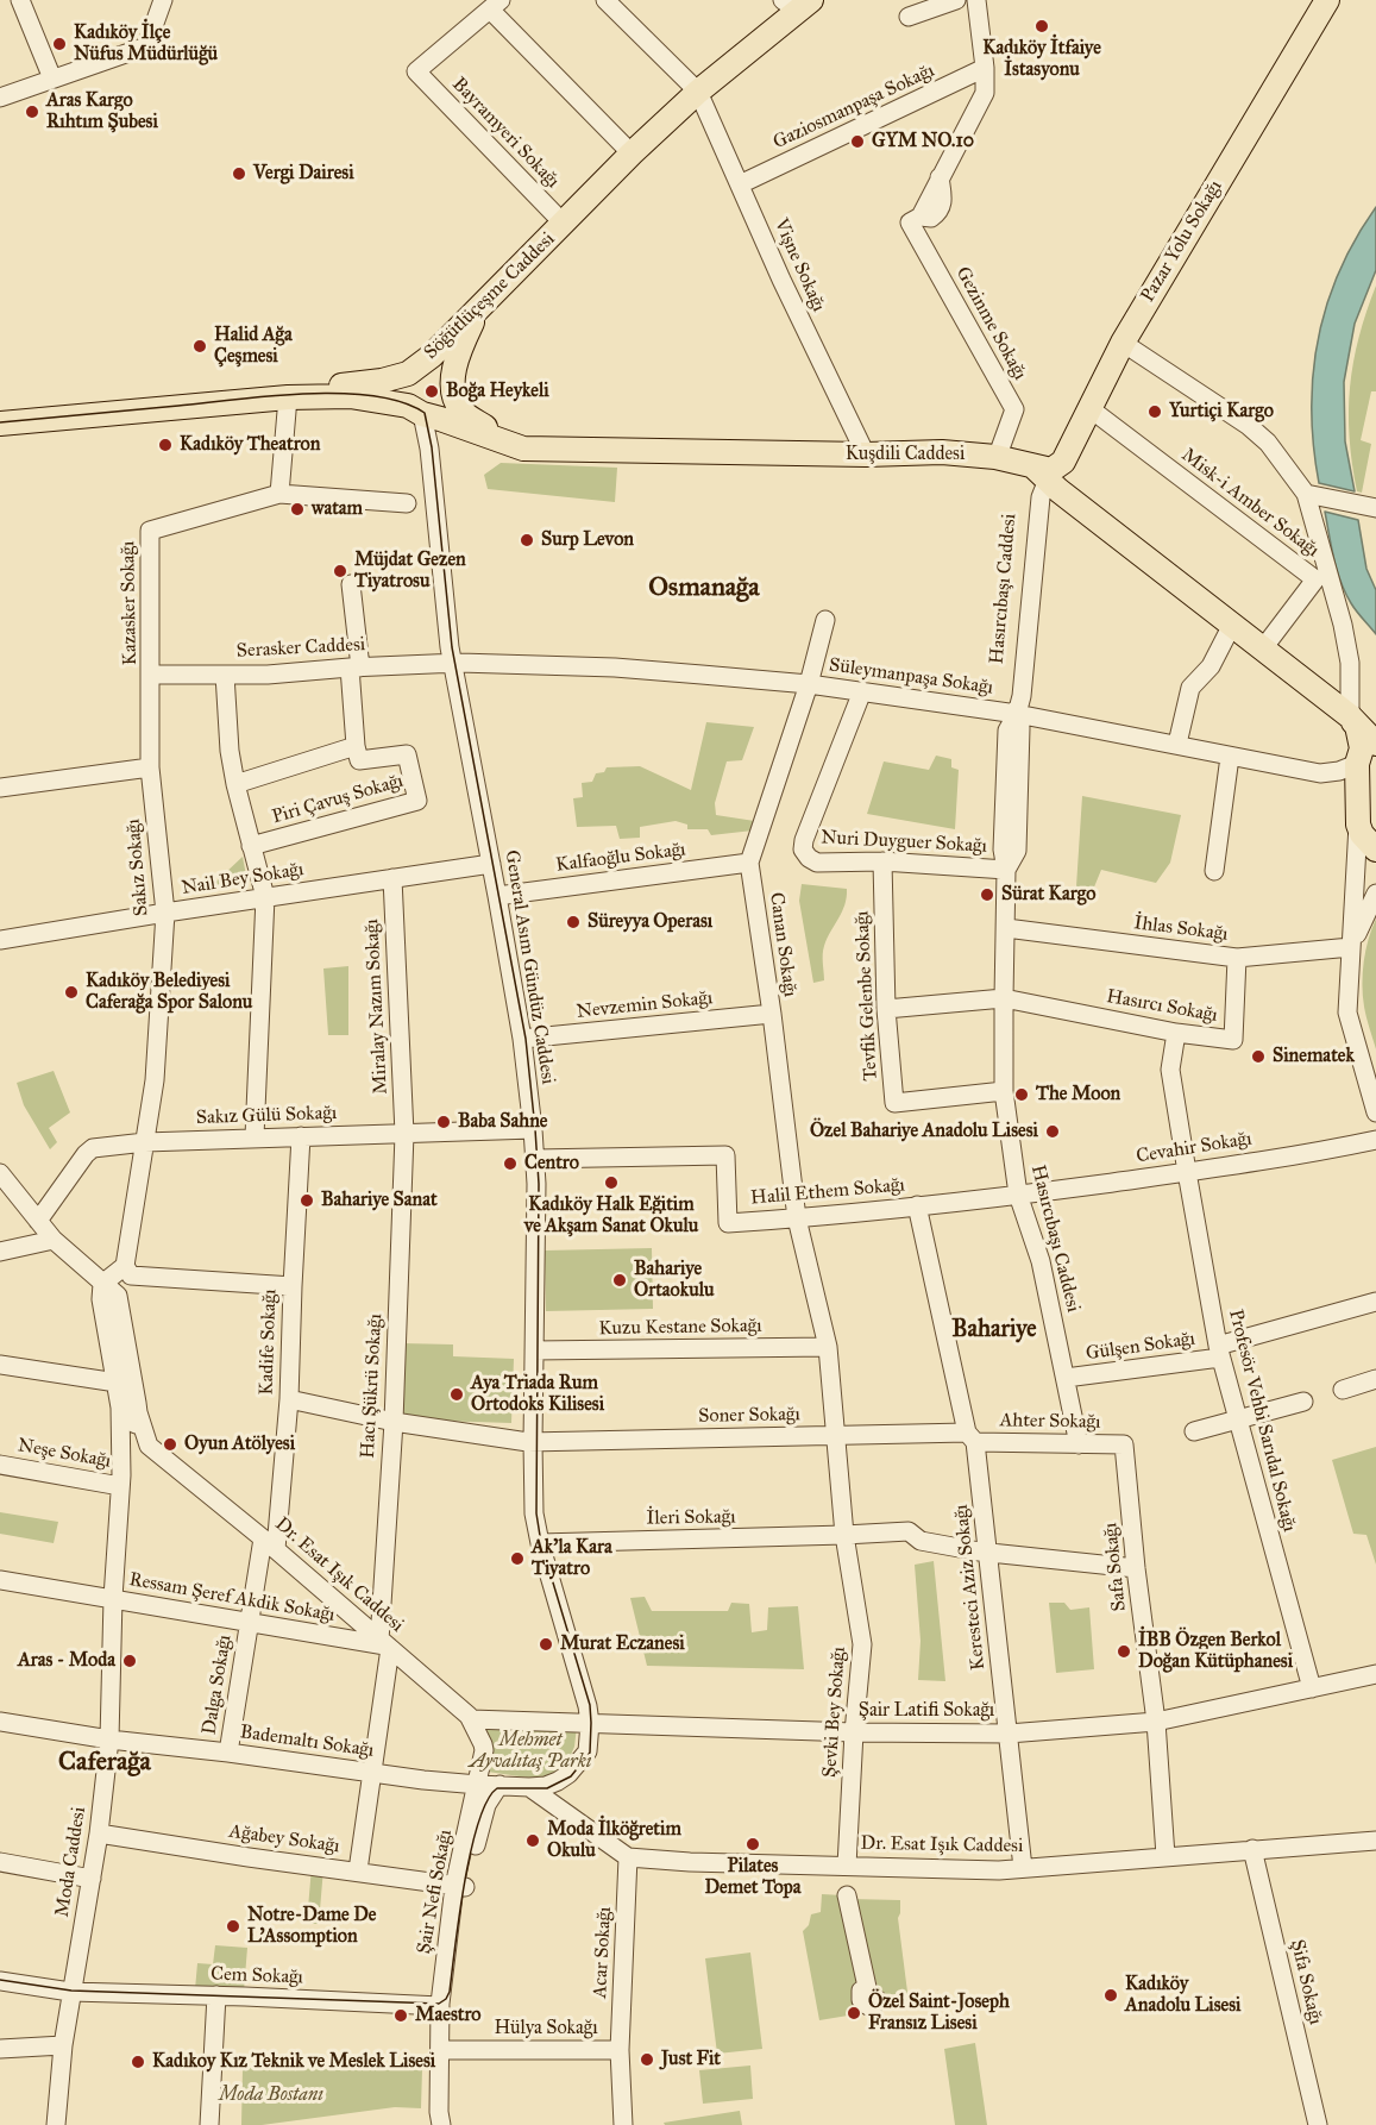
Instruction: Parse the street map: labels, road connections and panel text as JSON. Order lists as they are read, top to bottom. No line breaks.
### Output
{"streets":{"main road":["Pazar Yolu Sokağı","Söğütlüçeşme Caddesi","Kuşdili Caddesi"],"street":["Gaziosmanpaşa Sokağı","Bayramyeri Sokağı","Vişne Sokağı","Gezinme Sokağı","Misk-i Amber Sokağı","Hasırcıbaşı Caddesi","Kazasker Sokağı","Serasker Caddesi","Süleymanpaşa Sokağı","Piri Çavuş Sokağı","Nuri Duyguer Sokağı","Kalfaoğlu Sokağı","Sakız Sokağı","Nail Bey Sokağı","İhlas Sokağı","Canan Sokağı","General Asım Gündüz Caddesi","Tevfik Gelenbe Sokağı","Nevzemin Sokağı","Miralay Nazım Sokağı","Hasırcı Sokağı","Sakız Gülü Sokağı","Cevahir Sokağı","Halil Ethem Sokağı","Kuzu Kestane Sokağı","Kadife Sokağı","Gülşen Sokağı","Hacı Şükrü Sokağı","Soner Sokağı","Profesör Vehbi Sarıdal Sokağı","Ahter Sokağı","Neşe Sokağı","İleri Sokağı","Safa Sokağı","Dr. Esat Işık Caddesi","Keresteci Aziz Sokağı","Ressam Şeref Akdik Sokağı","Dalga Sokağı","Şair Latifi Sokağı","Şevki Bey Sokağı","Bademaltı Sokağı","Ağabey Sokağı","Moda Caddesi","Şair Nefi Sokağı","Acar Sokağı","Cem Sokağı","Şifa Sokağı","Hülya Sokağı"]},"crossings":[["Gaziosmanpaşa Sokağı","Vişne Sokağı"],["Gaziosmanpaşa Sokağı","Gezinme Sokağı"],["Bayramyeri Sokağı","Söğütlüçeşme Caddesi"],["Pazar Yolu Sokağı","Kuşdili Caddesi"],["Pazar Yolu Sokağı","Misk-i Amber Sokağı"],["Pazar Yolu Sokağı","Hasırcıbaşı Caddesi"],["Vişne Sokağı","Söğütlüçeşme Caddesi"],["Vişne Sokağı","Kuşdili Caddesi"],["Kuşdili Caddesi","Misk-i Amber Sokağı"],["Kuşdili Caddesi","Hasırcıbaşı Caddesi"],["Kuşdili Caddesi","General Asım Gündüz Caddesi"],["Hasırcıbaşı Caddesi","Süleymanpaşa Sokağı"],["Hasırcıbaşı Caddesi","Nuri Duyguer Sokağı"],["Hasırcıbaşı Caddesi","İhlas Sokağı"],["Hasırcıbaşı Caddesi","Tevfik Gelenbe Sokağı"],["Hasırcıbaşı Caddesi","Hasırcı Sokağı"],["Hasırcıbaşı Caddesi","Cevahir Sokağı"],["Hasırcıbaşı Caddesi","Halil Ethem Sokağı"],["Hasırcıbaşı Caddesi","Gülşen Sokağı"],["Hasırcıbaşı Caddesi","Ahter Sokağı"],["Kazasker Sokağı","Serasker Caddesi"],["Kazasker Sokağı","Sakız Sokağı"],["Serasker Caddesi","Süleymanpaşa Sokağı"],["Serasker Caddesi","Sakız Sokağı"],["Serasker Caddesi","General Asım Gündüz Caddesi"],["Süleymanpaşa Sokağı","Nuri Duyguer Sokağı"],["Süleymanpaşa Sokağı","Canan Sokağı"],["Süleymanpaşa Sokağı","General Asım Gündüz Caddesi"],["Nuri Duyguer Sokağı","Tevfik Gelenbe Sokağı"],["Kalfaoğlu Sokağı","Canan Sokağı"],["Kalfaoğlu Sokağı","General Asım Gündüz Caddesi"],["Sakız Sokağı","Nail Bey Sokağı"],["Sakız Sokağı","Sakız Gülü Sokağı"],["Nail Bey Sokağı","General Asım Gündüz Caddesi"],["Nail Bey Sokağı","Miralay Nazım Sokağı"],["İhlas Sokağı","Hasırcı Sokağı"],["Canan Sokağı","Nevzemin Sokağı"],["Canan Sokağı","Halil Ethem Sokağı"],["Canan Sokağı","Kuzu Kestane Sokağı"],["Canan Sokağı","Şevki Bey Sokağı"],["General Asım Gündüz Caddesi","Nevzemin Sokağı"],["General Asım Gündüz Caddesi","Sakız Gülü Sokağı"],["General Asım Gündüz Caddesi","Halil Ethem Sokağı"],["General Asım Gündüz Caddesi","Kuzu Kestane Sokağı"],["General Asım Gündüz Caddesi","Soner Sokağı"],["General Asım Gündüz Caddesi","İleri Sokağı"],["General Asım Gündüz Caddesi","Şair Latifi Sokağı"],["Tevfik Gelenbe Sokağı","Hasırcı Sokağı"],["Miralay Nazım Sokağı","Sakız Gülü Sokağı"],["Miralay Nazım Sokağı","Hacı Şükrü Sokağı"],["Hasırcı Sokağı","Profesör Vehbi Sarıdal Sokağı"],["Sakız Gülü Sokağı","Kadife Sokağı"],["Sakız Gülü Sokağı","Hacı Şükrü Sokağı"],["Cevahir Sokağı","Halil Ethem Sokağı"],["Cevahir Sokağı","Profesör Vehbi Sarıdal Sokağı"],["Halil Ethem Sokağı","Keresteci Aziz Sokağı"],["Kuzu Kestane Sokağı","Şevki Bey Sokağı"],["Kadife Sokağı","Soner Sokağı"],["Kadife Sokağı","Dr. Esat Işık Caddesi"],["Kadife Sokağı","Dalga Sokağı"],["Gülşen Sokağı","Profesör Vehbi Sarıdal Sokağı"],["Hacı Şükrü Sokağı","Soner Sokağı"],["Hacı Şükrü Sokağı","Dr. Esat Işık Caddesi"],["Hacı Şükrü Sokağı","Ressam Şeref Akdik Sokağı"],["Hacı Şükrü Sokağı","Bademaltı Sokağı"],["Hacı Şükrü Sokağı","Ağabey Sokağı"],["Soner Sokağı","Ahter Sokağı"],["Soner Sokağı","Keresteci Aziz Sokağı"],["Soner Sokağı","Şevki Bey Sokağı"],["Profesör Vehbi Sarıdal Sokağı","Şair Latifi Sokağı"],["Ahter Sokağı","Safa Sokağı"],["Ahter Sokağı","Keresteci Aziz Sokağı"],["Neşe Sokağı","Moda Caddesi"],["İleri Sokağı","Safa Sokağı"],["İleri Sokağı","Keresteci Aziz Sokağı"],["İleri Sokağı","Şevki Bey Sokağı"],["Safa Sokağı","Dr. Esat Işık Caddesi"],["Safa Sokağı","Şair Latifi Sokağı"],["Dr. Esat Işık Caddesi","Keresteci Aziz Sokağı"],["Dr. Esat Işık Caddesi","Ressam Şeref Akdik Sokağı"],["Dr. Esat Işık Caddesi","Dalga Sokağı"],["Dr. Esat Işık Caddesi","Şair Latifi Sokağı"],["Dr. Esat Işık Caddesi","Şevki Bey Sokağı"],["Dr. Esat Işık Caddesi","Moda Caddesi"],["Dr. Esat Işık Caddesi","Acar Sokağı"],["Dr. Esat Işık Caddesi","Şifa Sokağı"],["Keresteci Aziz Sokağı","Şair Latifi Sokağı"],["Ressam Şeref Akdik Sokağı","Dalga Sokağı"],["Ressam Şeref Akdik Sokağı","Moda Caddesi"],["Dalga Sokağı","Bademaltı Sokağı"],["Şair Latifi Sokağı","Şevki Bey Sokağı"],["Bademaltı Sokağı","Moda Caddesi"],["Bademaltı Sokağı","Şair Nefi Sokağı"],["Ağabey Sokağı","Moda Caddesi"],["Ağabey Sokağı","Şair Nefi Sokağı"],["Moda Caddesi","Cem Sokağı"],["Şair Nefi Sokağı","Cem Sokağı"],["Şair Nefi Sokağı","Hülya Sokağı"],["Acar Sokağı","Hülya Sokağı"]],"districts":["Osmanağa","Bahariye","Caferağa"],"parks":["Mehmet Ayvalıtaş Parkı","Moda Bostanı"],"places":["Kadıköy İtfaiye İstasyonu","Kadıköy İlçe Nüfus Müdürlüğü","Aras Kargo Rıhtım Şubesi","GYM NO.10","Vergi Dairesi","Halid Ağa Çeşmesi","Boğa Heykeli","Yurtiçi Kargo","Kadıköy Theatron","watam","Surp Levon","Müjdat Gezen Tiyatrosu","Sürat Kargo","Süreyya Operası","Kadıköy Belediyesi Caferağa Spor Salonu","Sinematek","The Moon","Baba Sahne","Özel Bahariye Anadolu Lisesi","Centro","Kadıköy Halk Eğitim ve Akşam Sanat Okulu","Bahariye Sanat","Bahariye Ortaokulu","Aya Triada Rum Ortodoks Kilisesi","Oyun Atölyesi","Ak'la Kara Tiyatro","Murat Eczanesi","İBB Özgen Berkol Doğan Kütüphanesi","Aras - Moda","Moda İlköğretim Okulu","Pilates Demet Topa","Notre-Dame De L'Assomption","Kadıköy Anadolu Lisesi","Özel Saint-Joseph Fransız Lisesi","Maestro","Just Fit","Kadıkoy Kız Teknik ve Meslek Lisesi"]}
